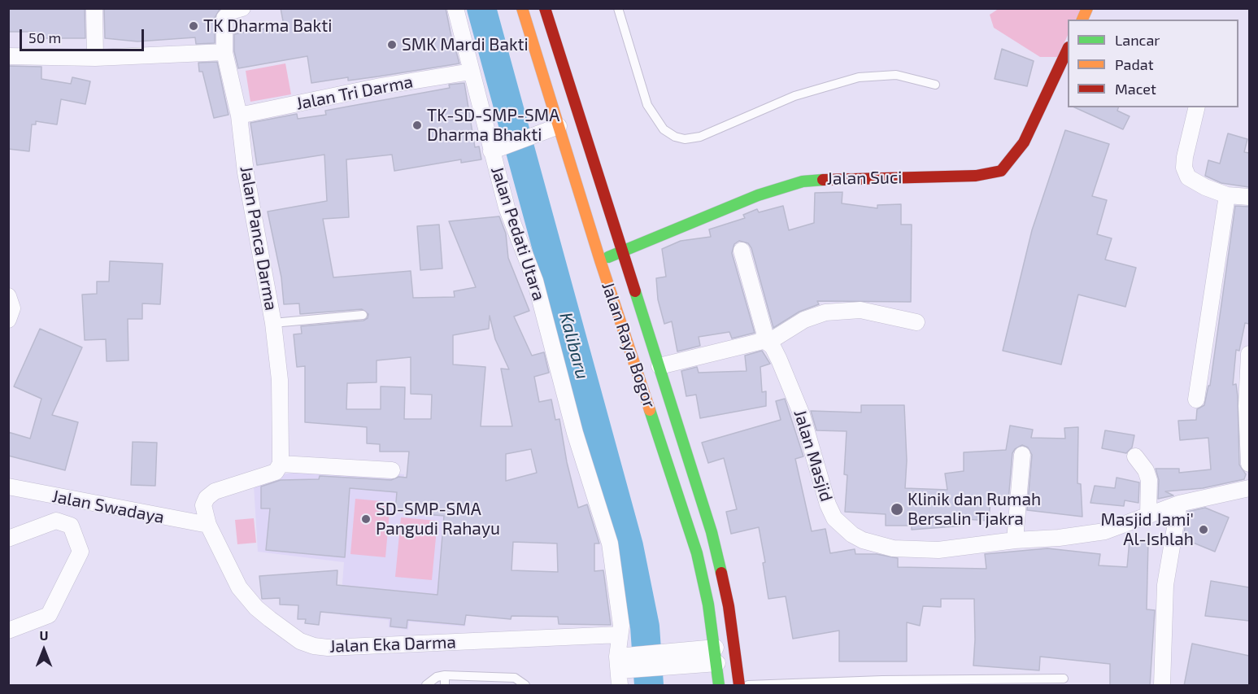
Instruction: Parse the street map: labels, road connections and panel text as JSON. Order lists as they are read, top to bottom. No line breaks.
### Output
{"streets":{"main road":["Jalan Suci","Jalan Raya Bogor"],"street":["Jalan Tri Darma","Jalan Pedati Utara","Jalan Panca Darma","Jalan Masjid","Jalan Swadaya","Jalan Eka Darma"]},"crossings":[["Jalan Tri Darma","Jalan Pedati Utara"],["Jalan Tri Darma","Jalan Panca Darma"],["Jalan Suci","Jalan Raya Bogor"],["Jalan Pedati Utara","Jalan Eka Darma"],["Jalan Panca Darma","Jalan Eka Darma"],["Jalan Swadaya","Jalan Eka Darma"]],"water":["Kalibaru"],"places":["TK Dharma Bakti","SMK Mardi Bakti","TK-SD-SMP-SMA Dharma Bhakti","Klinik dan Rumah Bersalin Tjakra","SD-SMP-SMA Pangudi Rahayu","Masjid Jami' Al-Ishlah"],"legend":["Lancar","Padat","Macet"],"scale_bar":"50 m","north":"top"}
